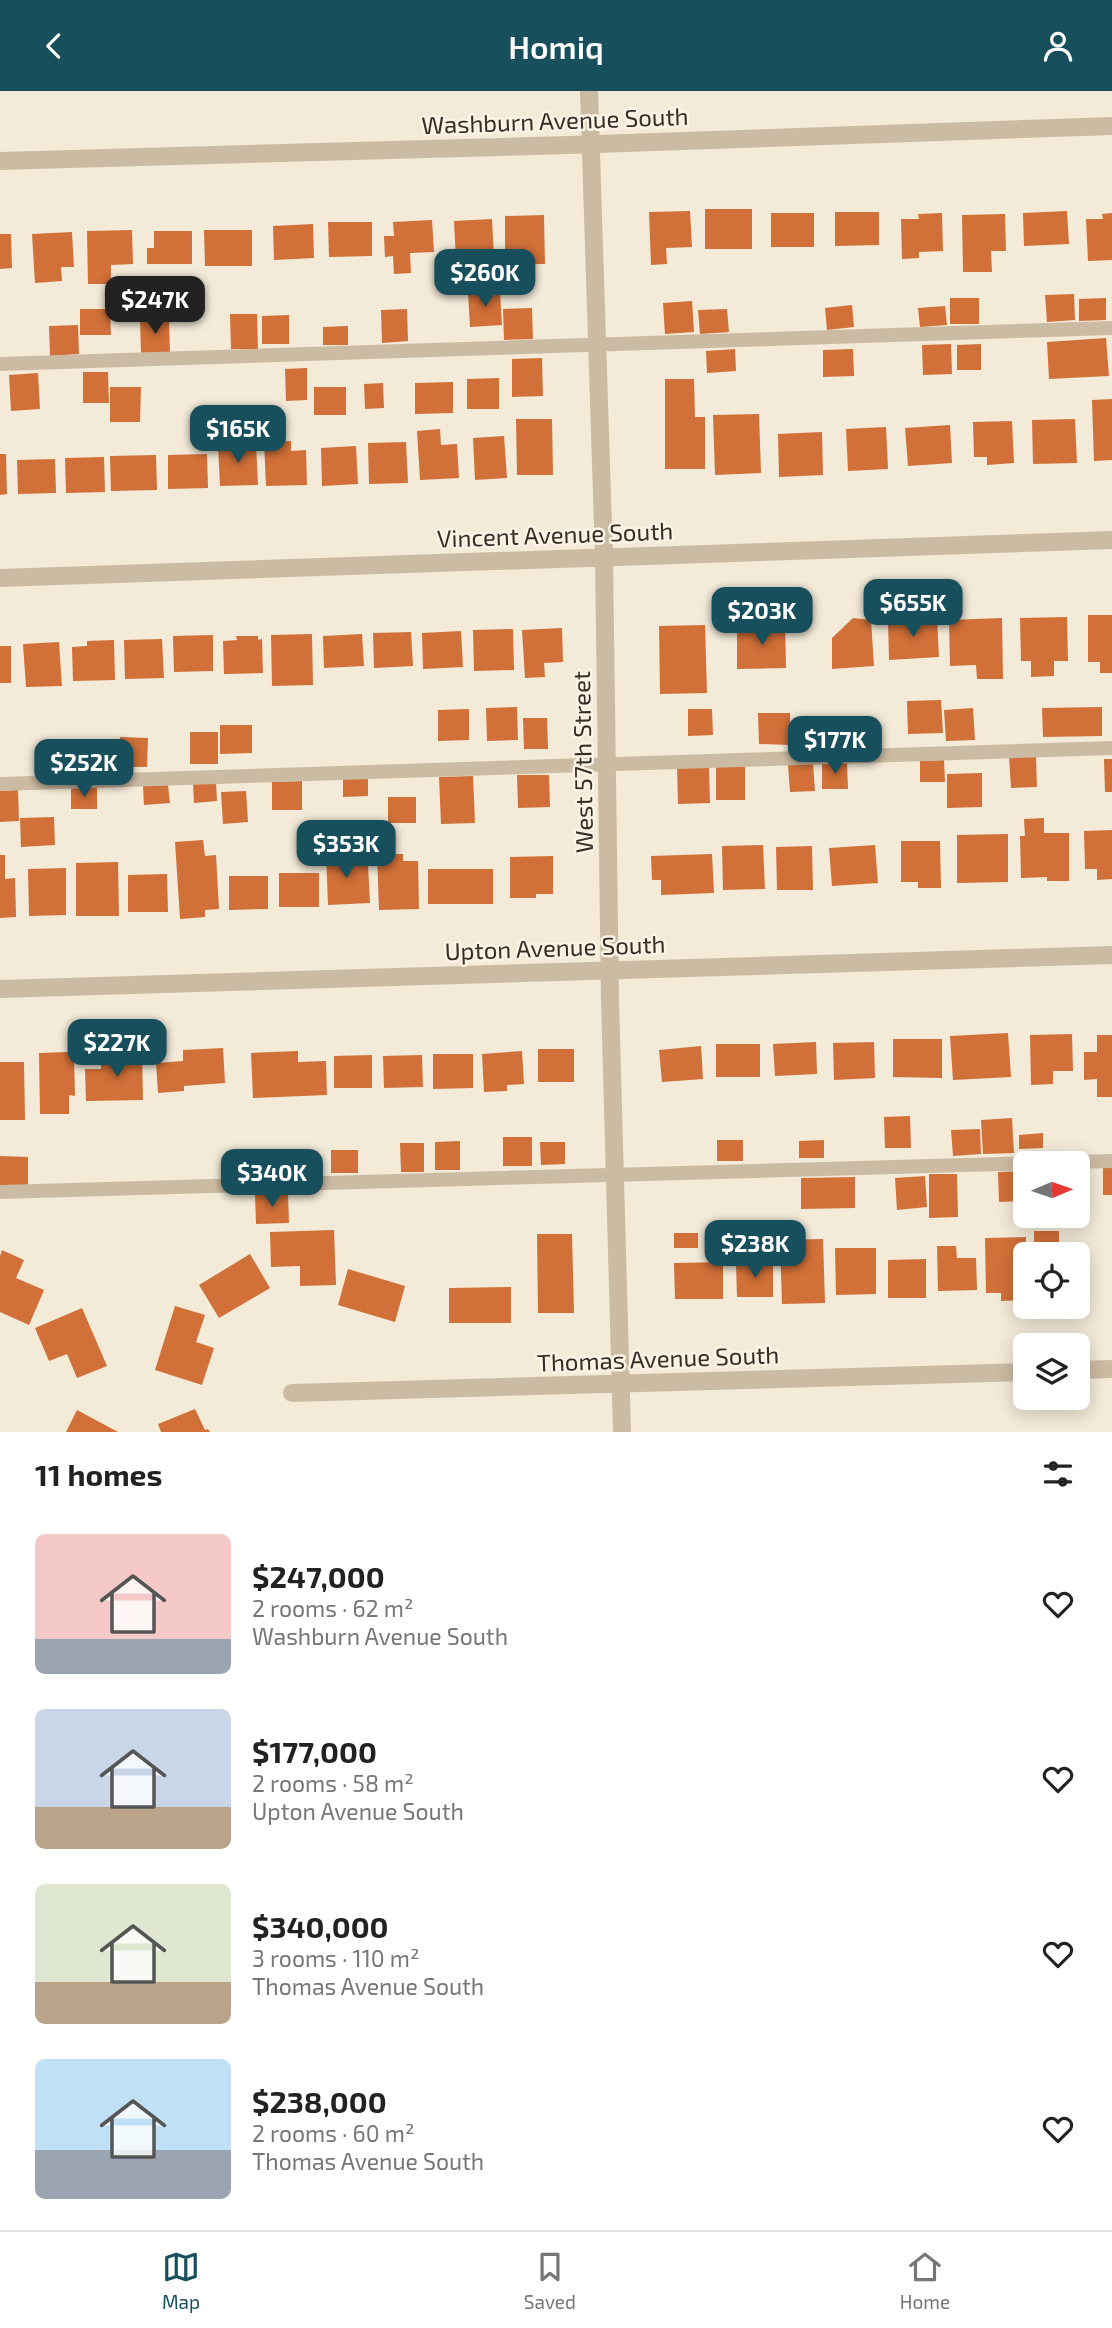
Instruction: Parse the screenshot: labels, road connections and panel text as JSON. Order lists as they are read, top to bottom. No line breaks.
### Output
{"streets":{"street":["Washburn Avenue South","Vincent Avenue South","West 57th Street","Upton Avenue South","Thomas Avenue South"]},"crossings":[["Washburn Avenue South","West 57th Street"],["Vincent Avenue South","West 57th Street"],["West 57th Street","Upton Avenue South"],["West 57th Street","Thomas Avenue South"]],"north":"right","page":{"header":"Homiq","price":["$260K","$247K","$165K","$655K","$203K","$177K","$252K","$353K","$227K","$340K","$238K"],"heading":"11 homes","list":[{"name":"$247,000","note":"2 rooms · 62 m² · Washburn Avenue South"},{"name":"$177,000","note":"2 rooms · 58 m² · Upton Avenue South"},{"name":"$340,000","note":"3 rooms · 110 m² · Thomas Avenue South"},{"name":"$238,000","note":"2 rooms · 60 m² · Thomas Avenue South"}],"tabs":["Map","Saved","Home"]}}
